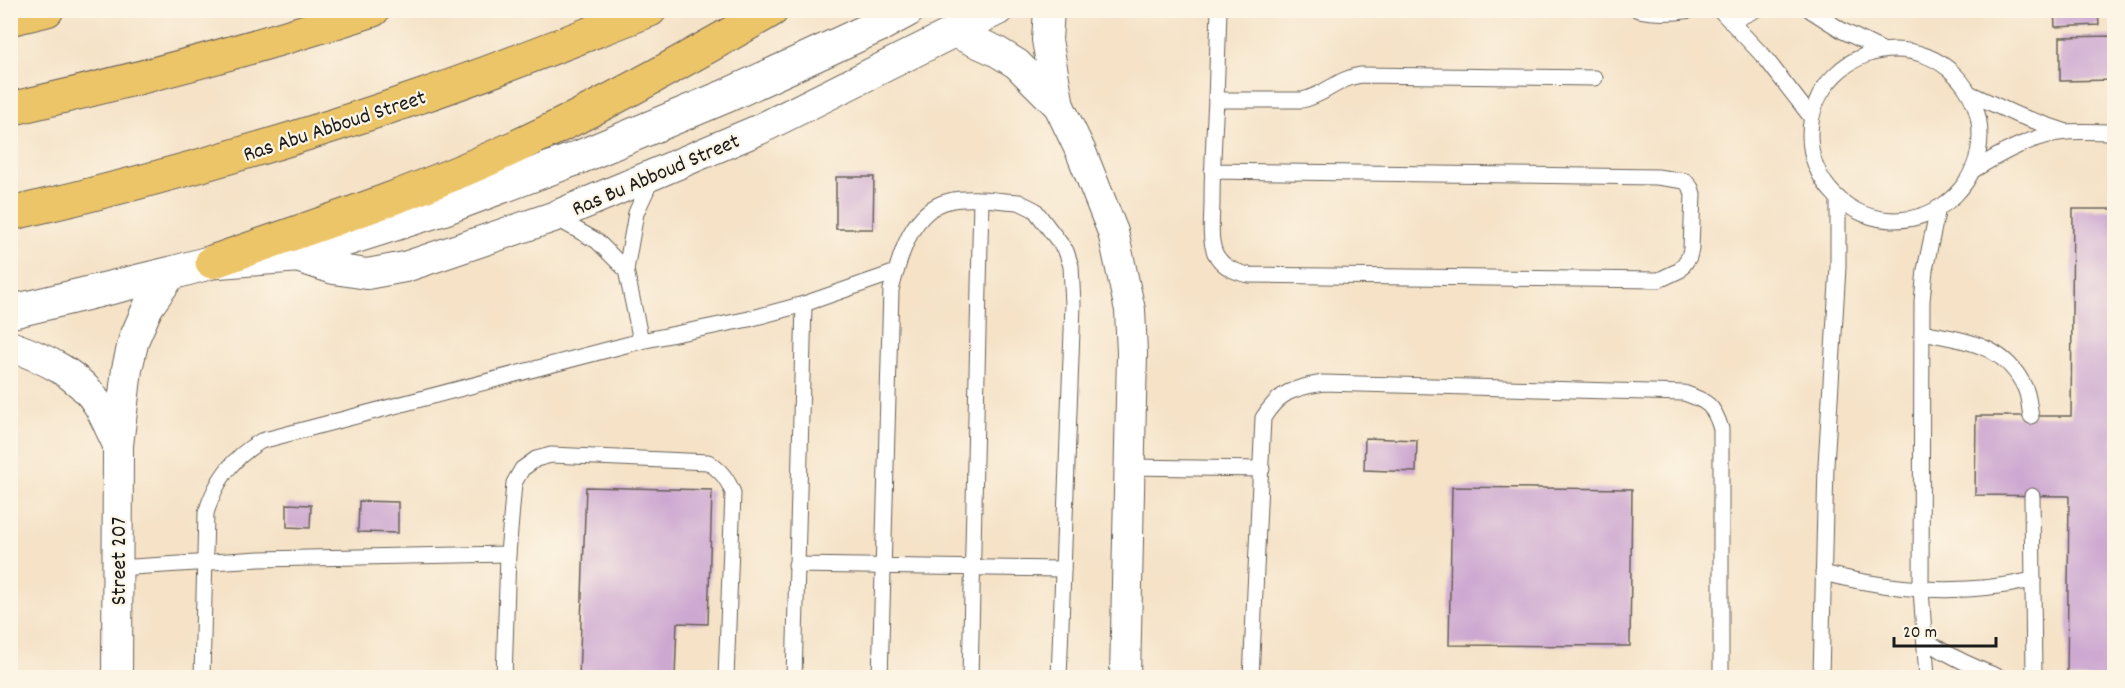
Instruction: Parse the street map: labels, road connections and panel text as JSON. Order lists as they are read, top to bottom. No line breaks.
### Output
{"streets":{"highway":["Ras Abu Abboud Street"],"street":["Ras Bu Abboud Street","Street 207"]},"scale_bar":"20 m"}
